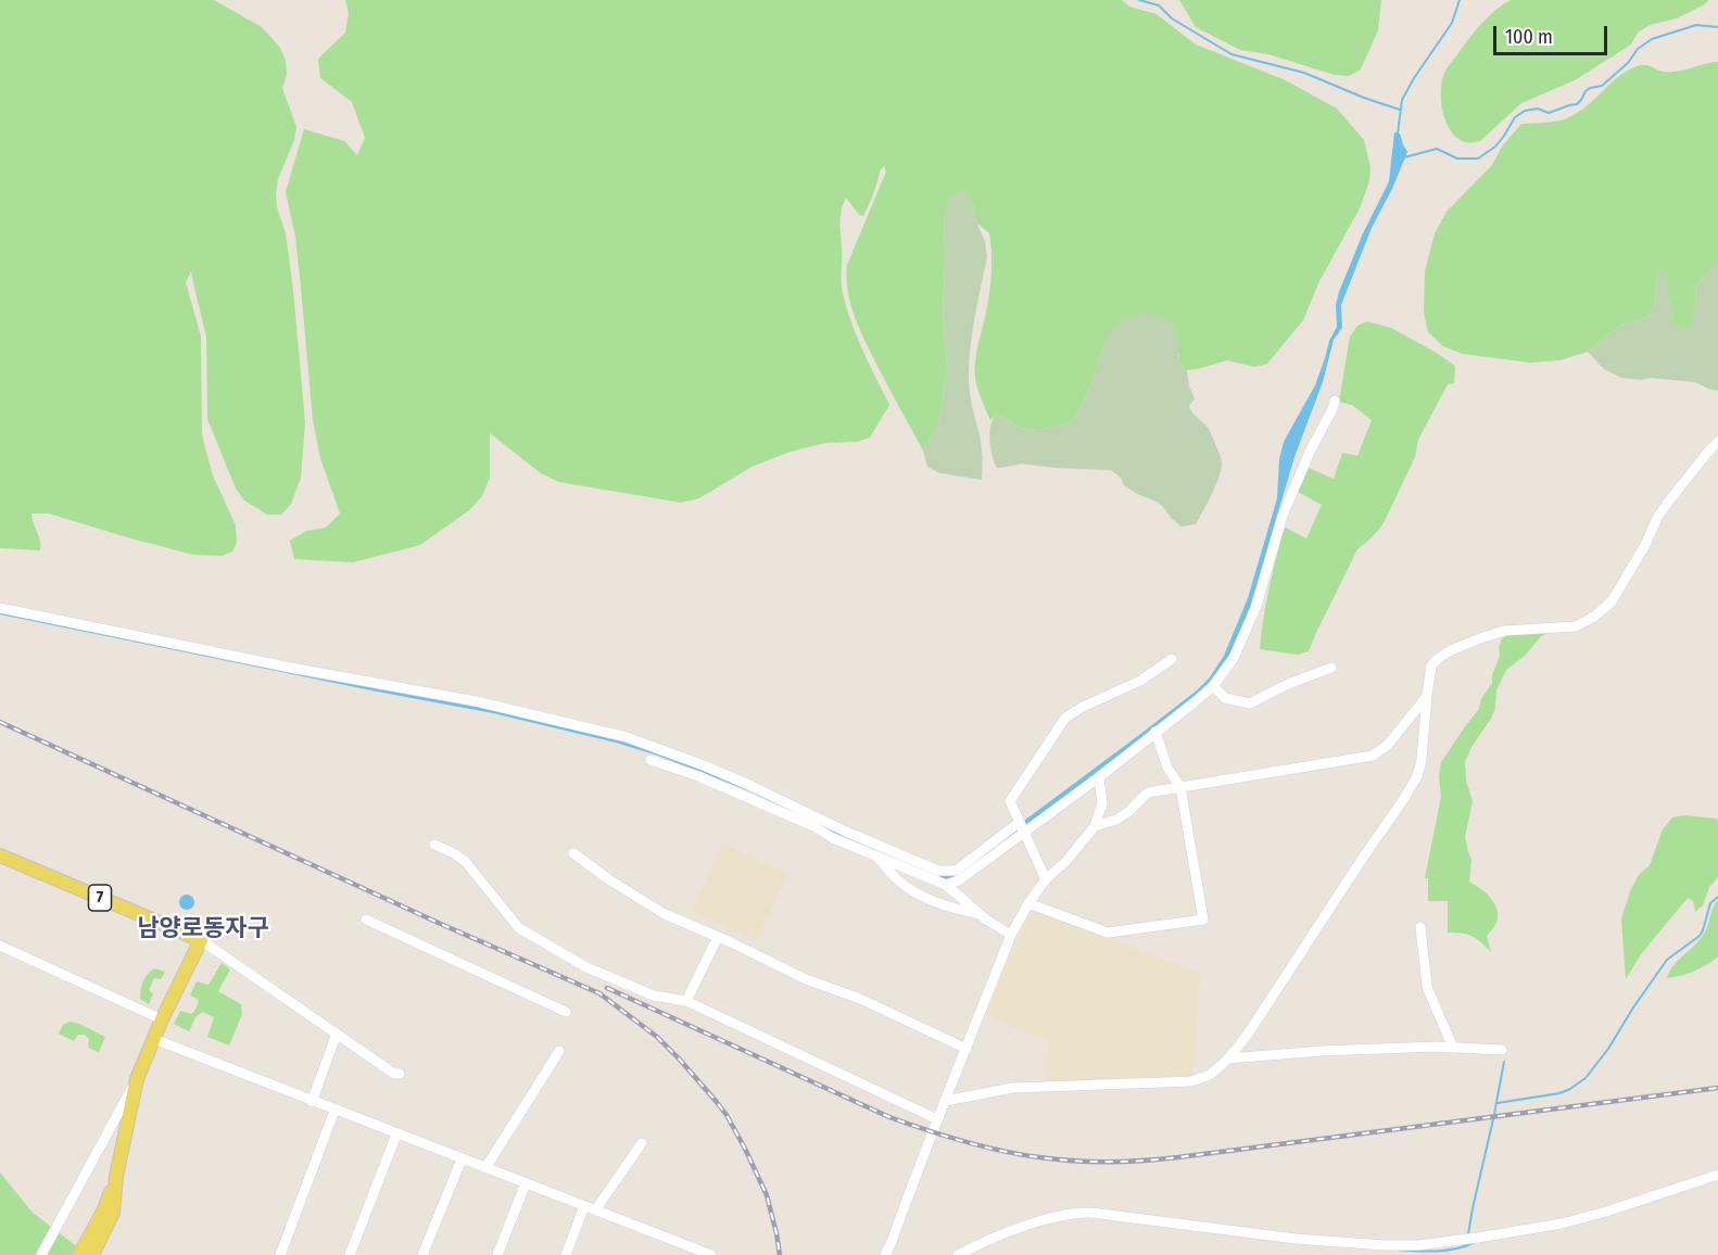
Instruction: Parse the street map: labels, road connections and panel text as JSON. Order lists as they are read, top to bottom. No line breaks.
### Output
{"streets":{"main road":["7"]},"districts":["남양로동자구"],"scale_bar":"100 m"}
